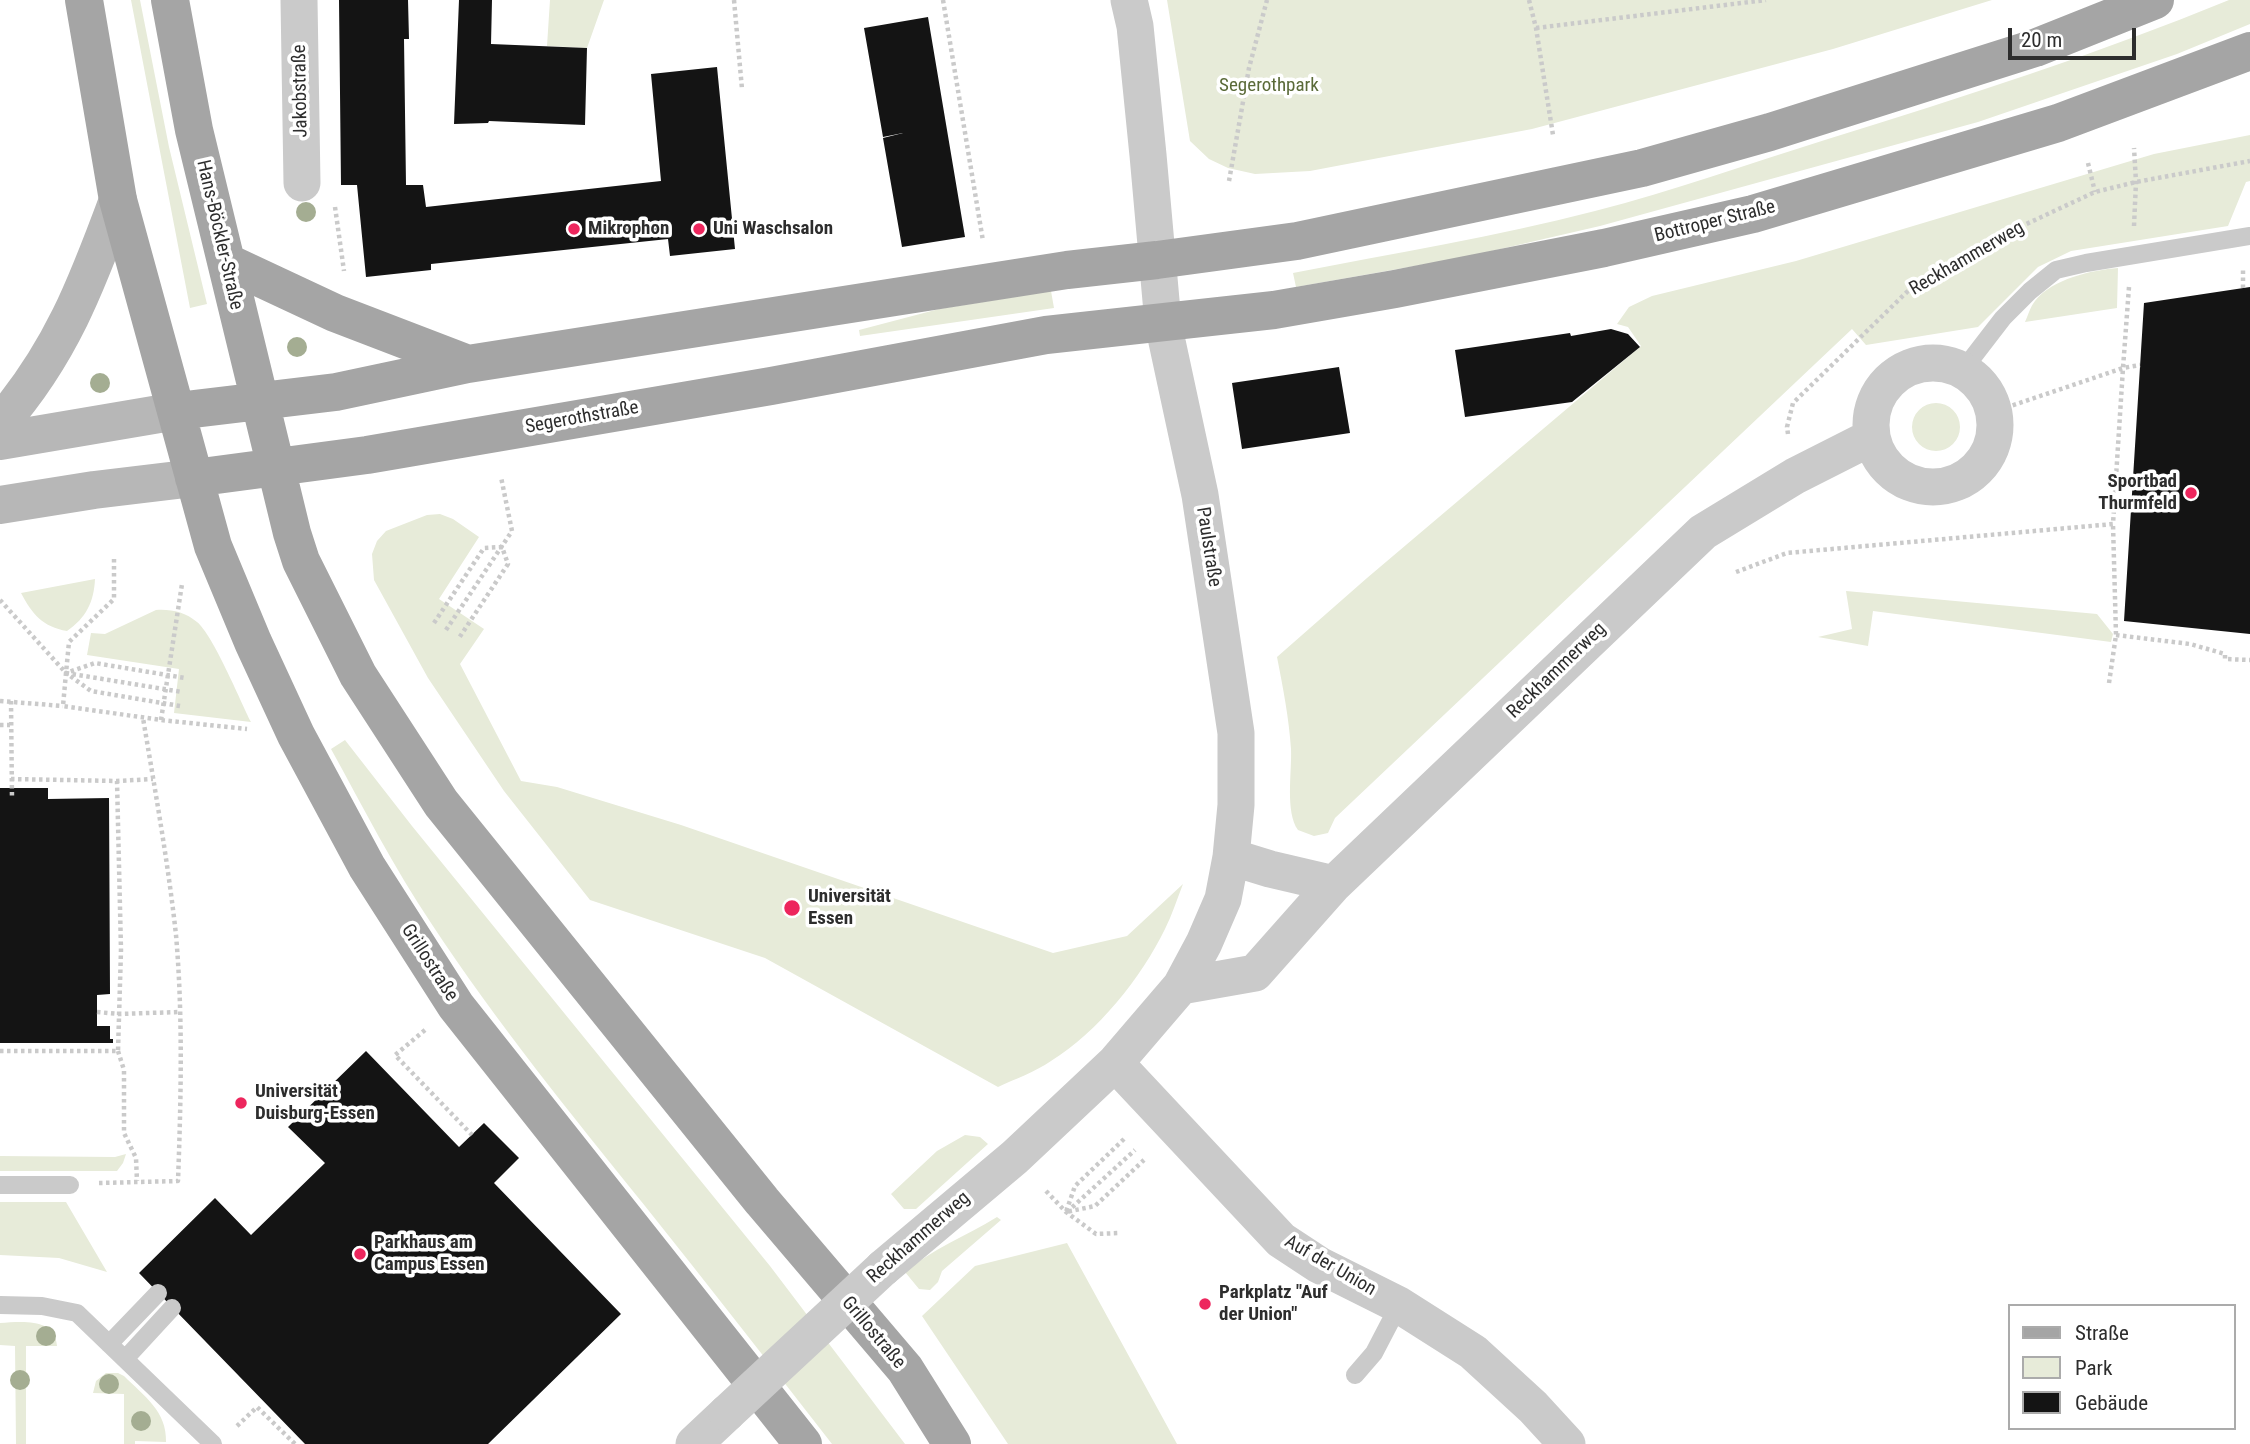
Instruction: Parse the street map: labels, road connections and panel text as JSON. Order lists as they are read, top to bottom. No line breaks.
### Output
{"streets":{"main road":["Bottroper Straße","Hans-Böckler-Straße","Segerothstraße","Grillostraße"],"street":["Jakobstraße","Reckhammerweg","Paulstraße","Auf der Union"]},"crossings":[["Bottroper Straße","Segerothstraße"],["Bottroper Straße","Paulstraße"],["Hans-Böckler-Straße","Segerothstraße"],["Hans-Böckler-Straße","Grillostraße"],["Reckhammerweg","Paulstraße"],["Reckhammerweg","Auf der Union"],["Segerothstraße","Paulstraße"],["Segerothstraße","Grillostraße"],["Paulstraße","Auf der Union"]],"parks":["Segerothpark"],"places":["Mikrophon","Uni Waschsalon","Sportbad Thurmfeld","Universität Essen","Universität Duisburg-Essen","Parkhaus am Campus Essen","Parkplatz \"Auf der Union\""],"legend":["Straße","Park","Gebäude"],"scale_bar":"20 m"}
